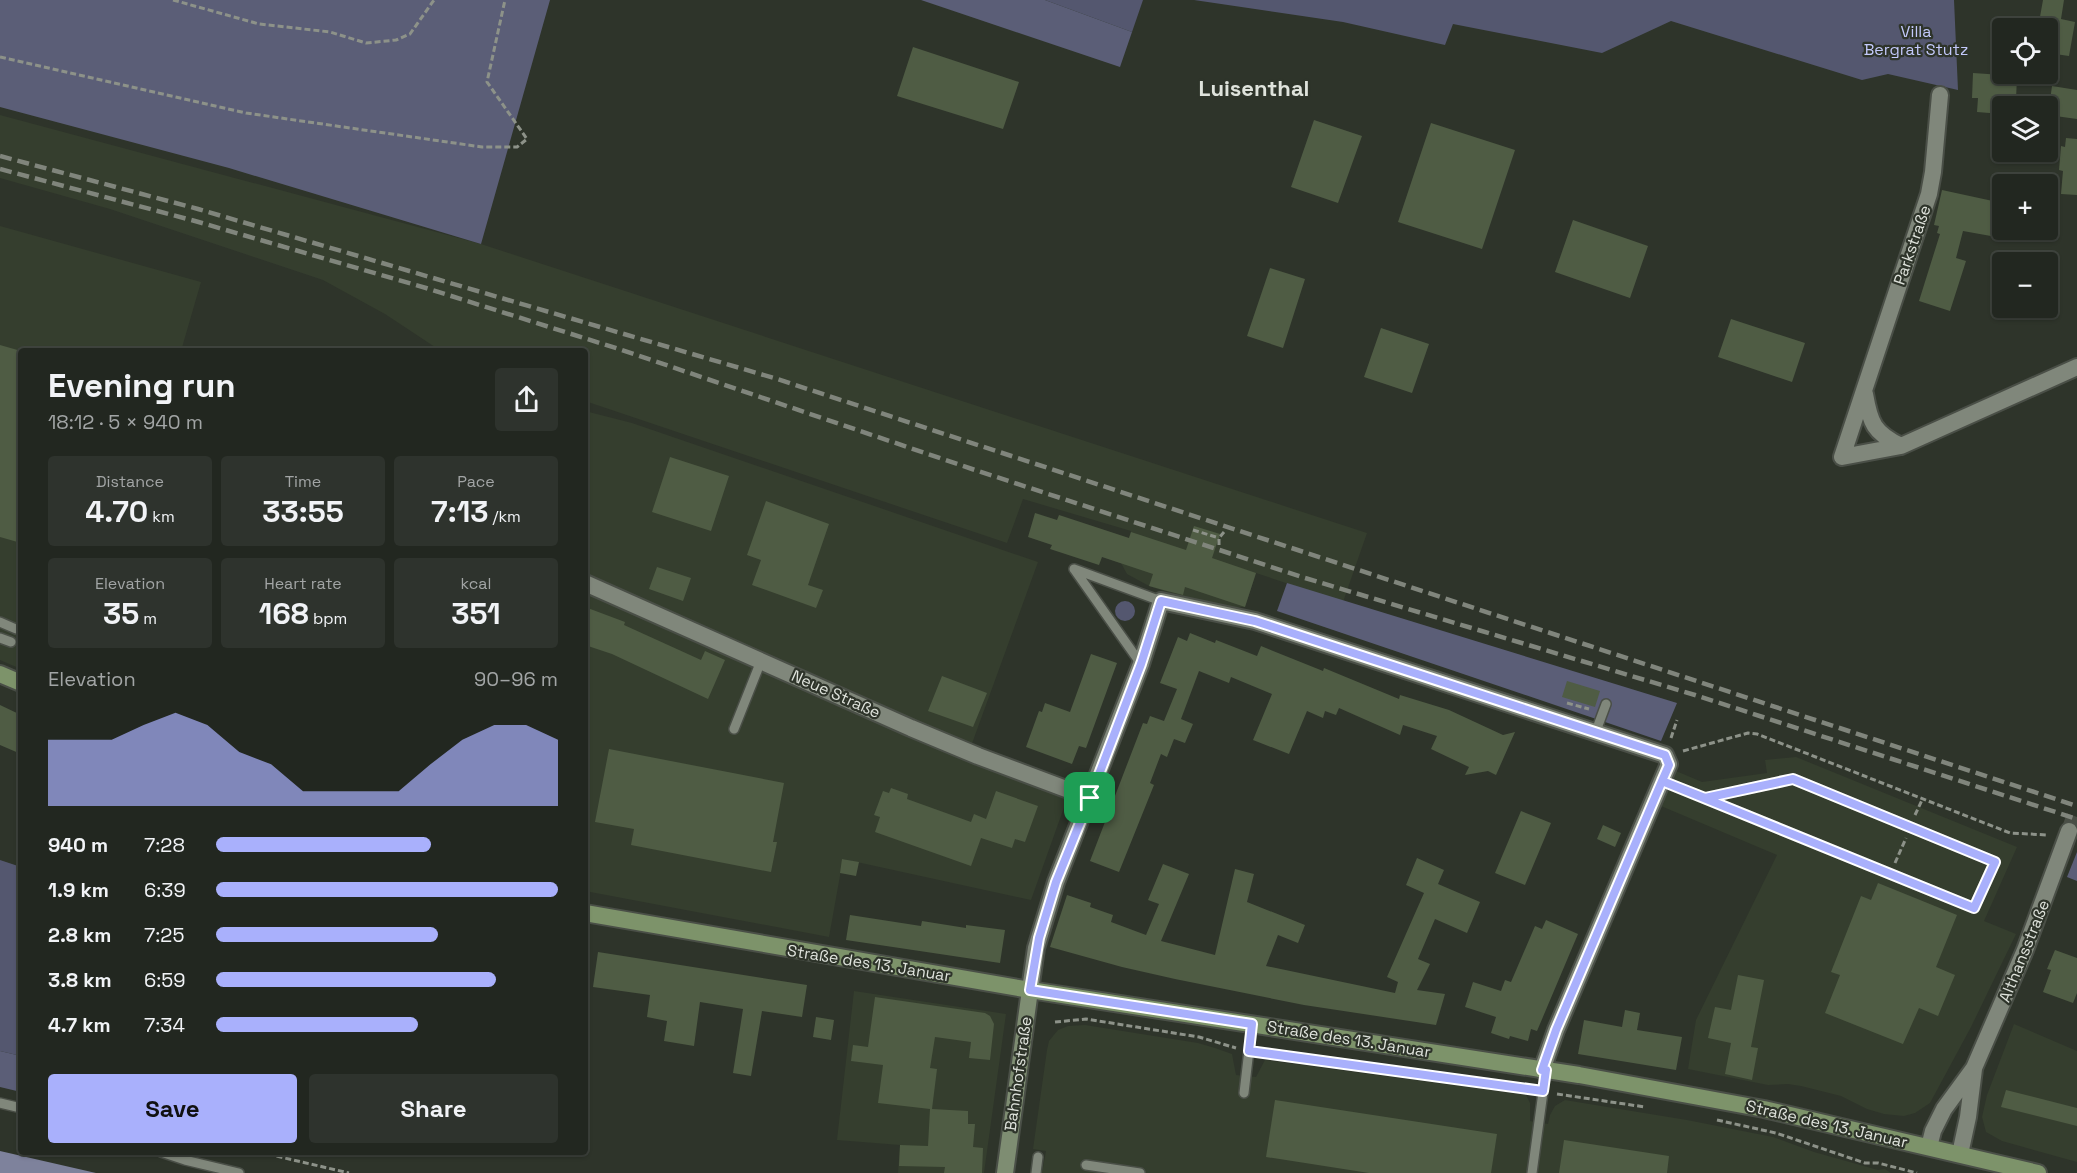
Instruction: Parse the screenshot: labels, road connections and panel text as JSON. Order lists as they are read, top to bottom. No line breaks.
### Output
{"streets":{"main road":["Straße des 13. Januar","Bahnhofstraße"],"street":["Parkstraße","Neue Straße","Althansstraße"]},"crossings":[["Neue Straße","Bahnhofstraße"],["Althansstraße","Straße des 13. Januar"],["Straße des 13. Januar","Bahnhofstraße"]],"districts":["Luisenthal"],"parks":["Villa Bergrat Stutz"],"page":{"map_buttons":["+","−"],"heading":["Evening run","18:12 · 5 × 940 m"],"stats":[["Distance","4.70 km"],["Time","33:55"],["Pace","7:13 /km"],["Elevation","35 m"],["Heart rate","168 bpm"],["kcal","351"]],"chart":["Elevation","90–96 m"],"list":[{"name":"940 m","note":"7:28"},{"name":"1.9 km","note":"6:39"},{"name":"2.8 km","note":"7:25"},{"name":"3.8 km","note":"6:59"},{"name":"4.7 km","note":"7:34"}],"buttons":["Save","Share"]}}
